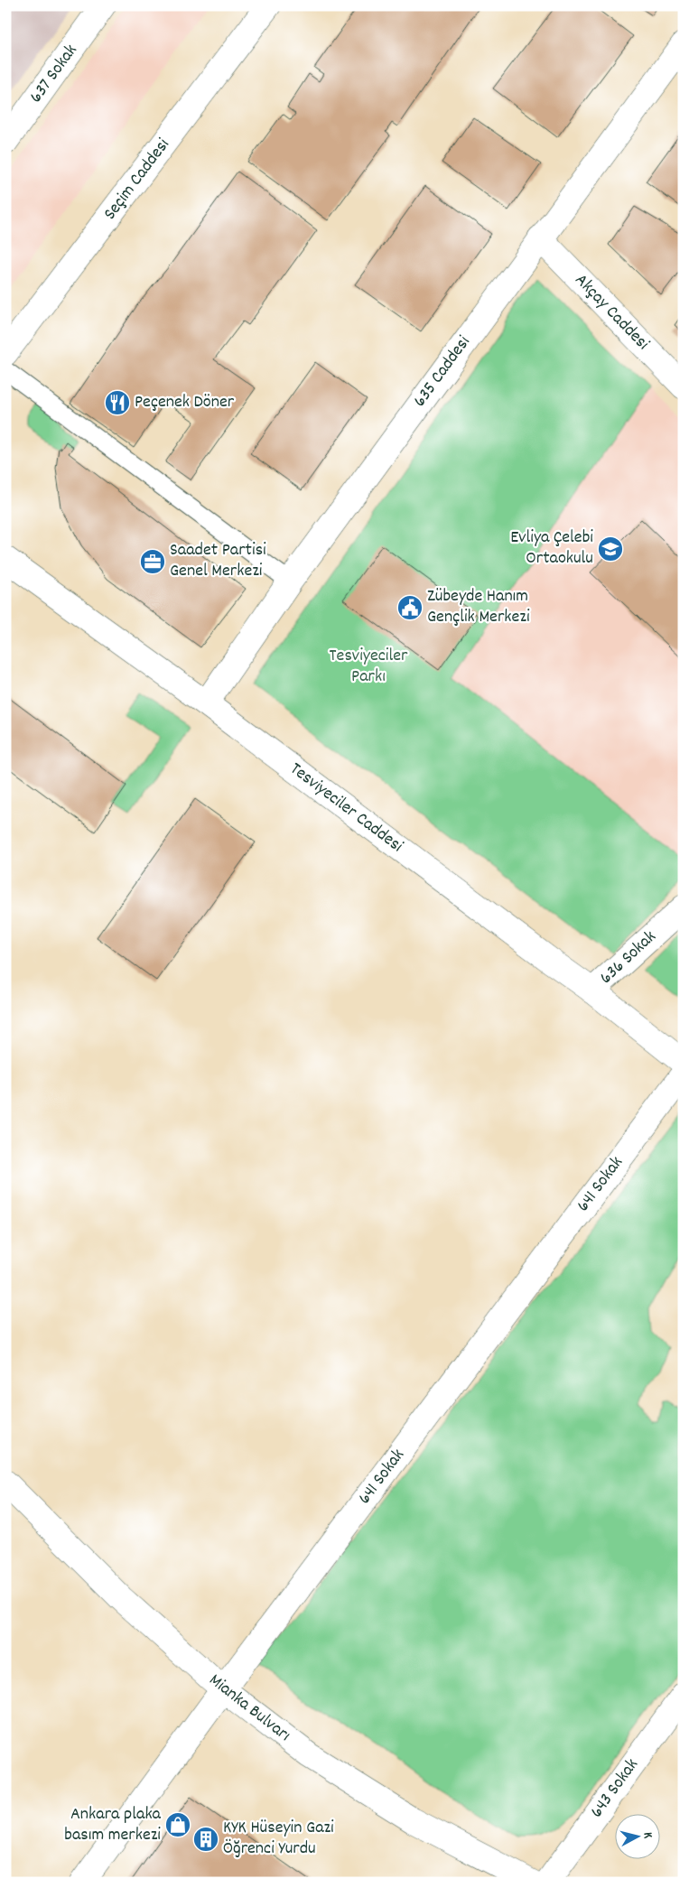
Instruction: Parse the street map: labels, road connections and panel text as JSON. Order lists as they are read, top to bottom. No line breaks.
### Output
{"streets":{"street":["637 Sokak","Seçim Caddesi","Akçay Caddesi","635 Caddesi","Tesviyeciler Caddesi","636 Sokak","641 Sokak","Mianka Bulvarı","643 Sokak"]},"crossings":[["Akçay Caddesi","635 Caddesi"],["635 Caddesi","Tesviyeciler Caddesi"],["Tesviyeciler Caddesi","636 Sokak"],["641 Sokak","Mianka Bulvarı"]],"parks":["Tesviyeciler Parkı"],"places":{"restaurant":["Peçenek Döner"],"school or university":["Evliya Çelebi Ortaokulu"],"office":["Saadet Partisi Genel Merkezi"],"public building":["Zübeyde Hanım Gençlik Merkezi"],"shop":["Ankara plaka basım merkezi"],"building":["KYK Hüseyin Gazi Öğrenci Yurdu"]},"north":"right"}
